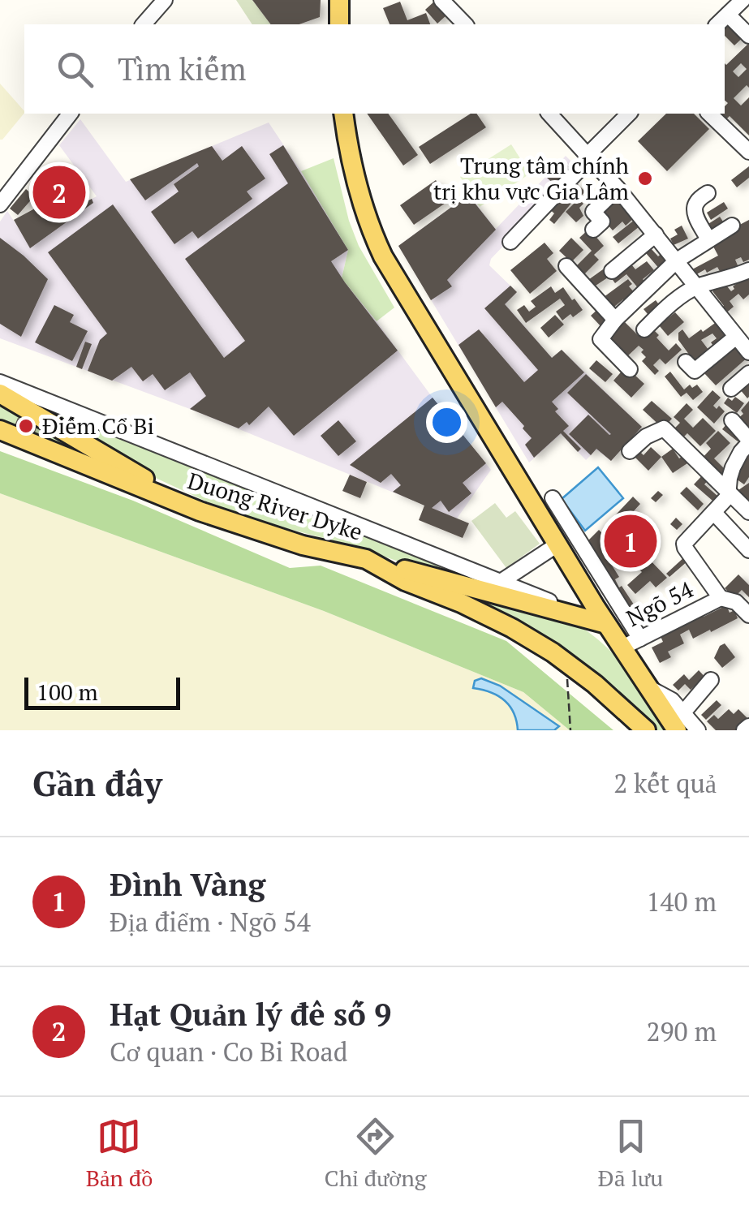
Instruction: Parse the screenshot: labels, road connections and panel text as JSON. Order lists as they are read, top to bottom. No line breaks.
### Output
{"streets":{"main road":["Duong River Dyke"],"street":["Ngõ 54"]},"places":["Trung tâm chính trị khu vực Gia Lâm","Điếm Cổ Bi"],"scale_bar":"100 m","page":{"search":"Tìm kiếm","pins":["2","1"],"scale":"100 m","heading":["Gần đây","2 kết quả"],"list":[{"mark":"1","name":"Đình Vàng","note":"Địa điểm · Ngõ 54","value":"140 m"},{"mark":"2","name":"Hạt Quản lý đê số 9","note":"Cơ quan · Co Bi Road","value":"290 m"}],"nav":["Bản đồ","Chỉ đường","Đã lưu"]}}
